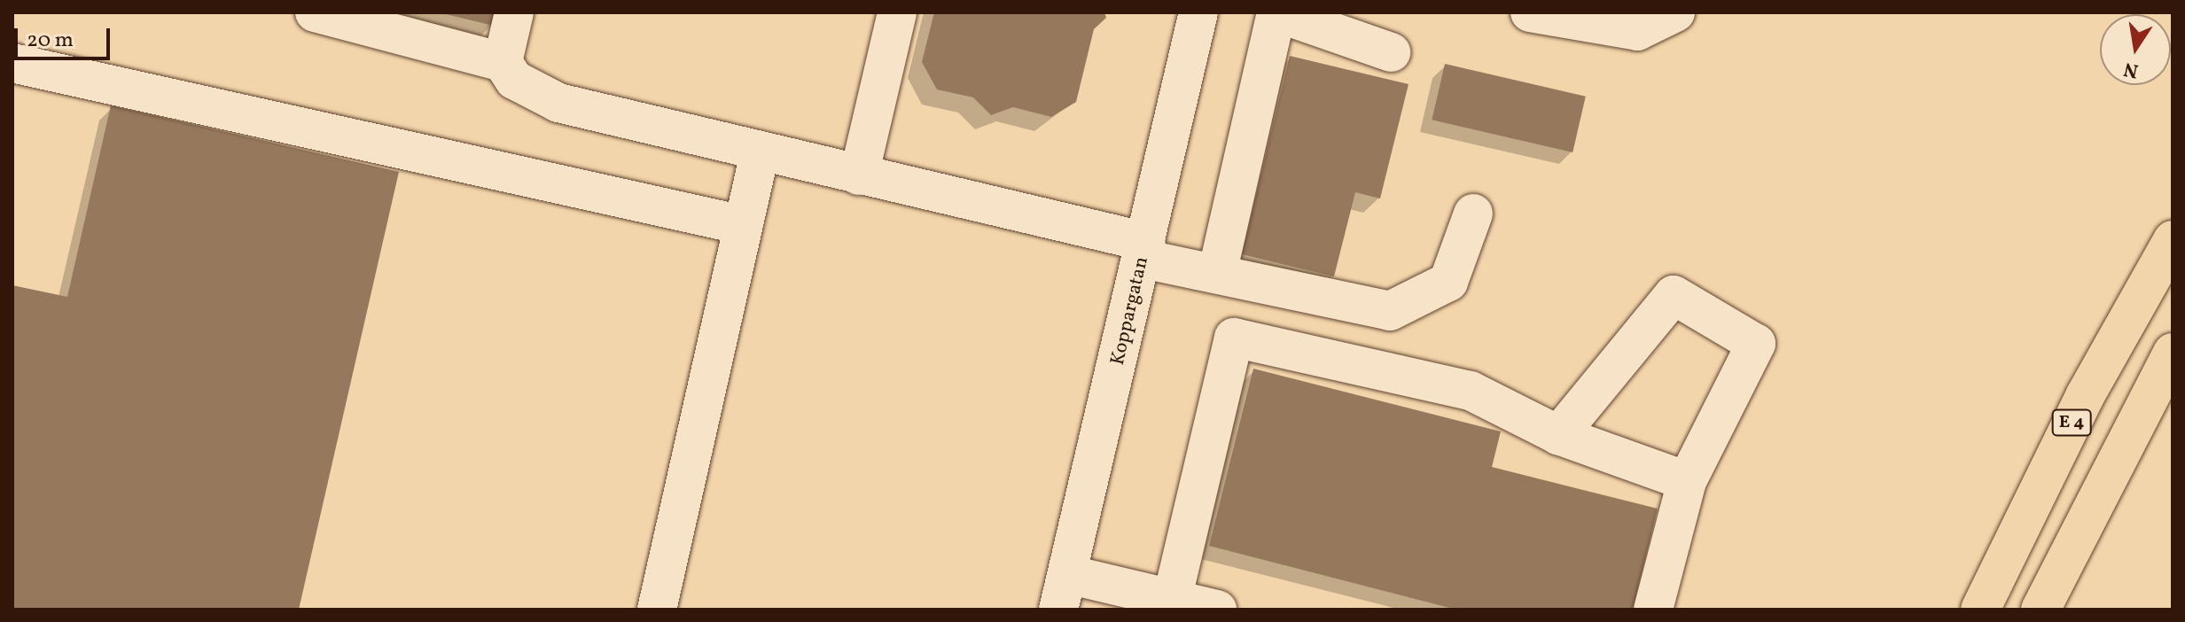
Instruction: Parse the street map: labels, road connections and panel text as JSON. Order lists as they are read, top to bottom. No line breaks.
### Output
{"streets":{"highway":["E 4"],"street":["Koppargatan"]},"scale_bar":"20 m","north":"bottom"}
